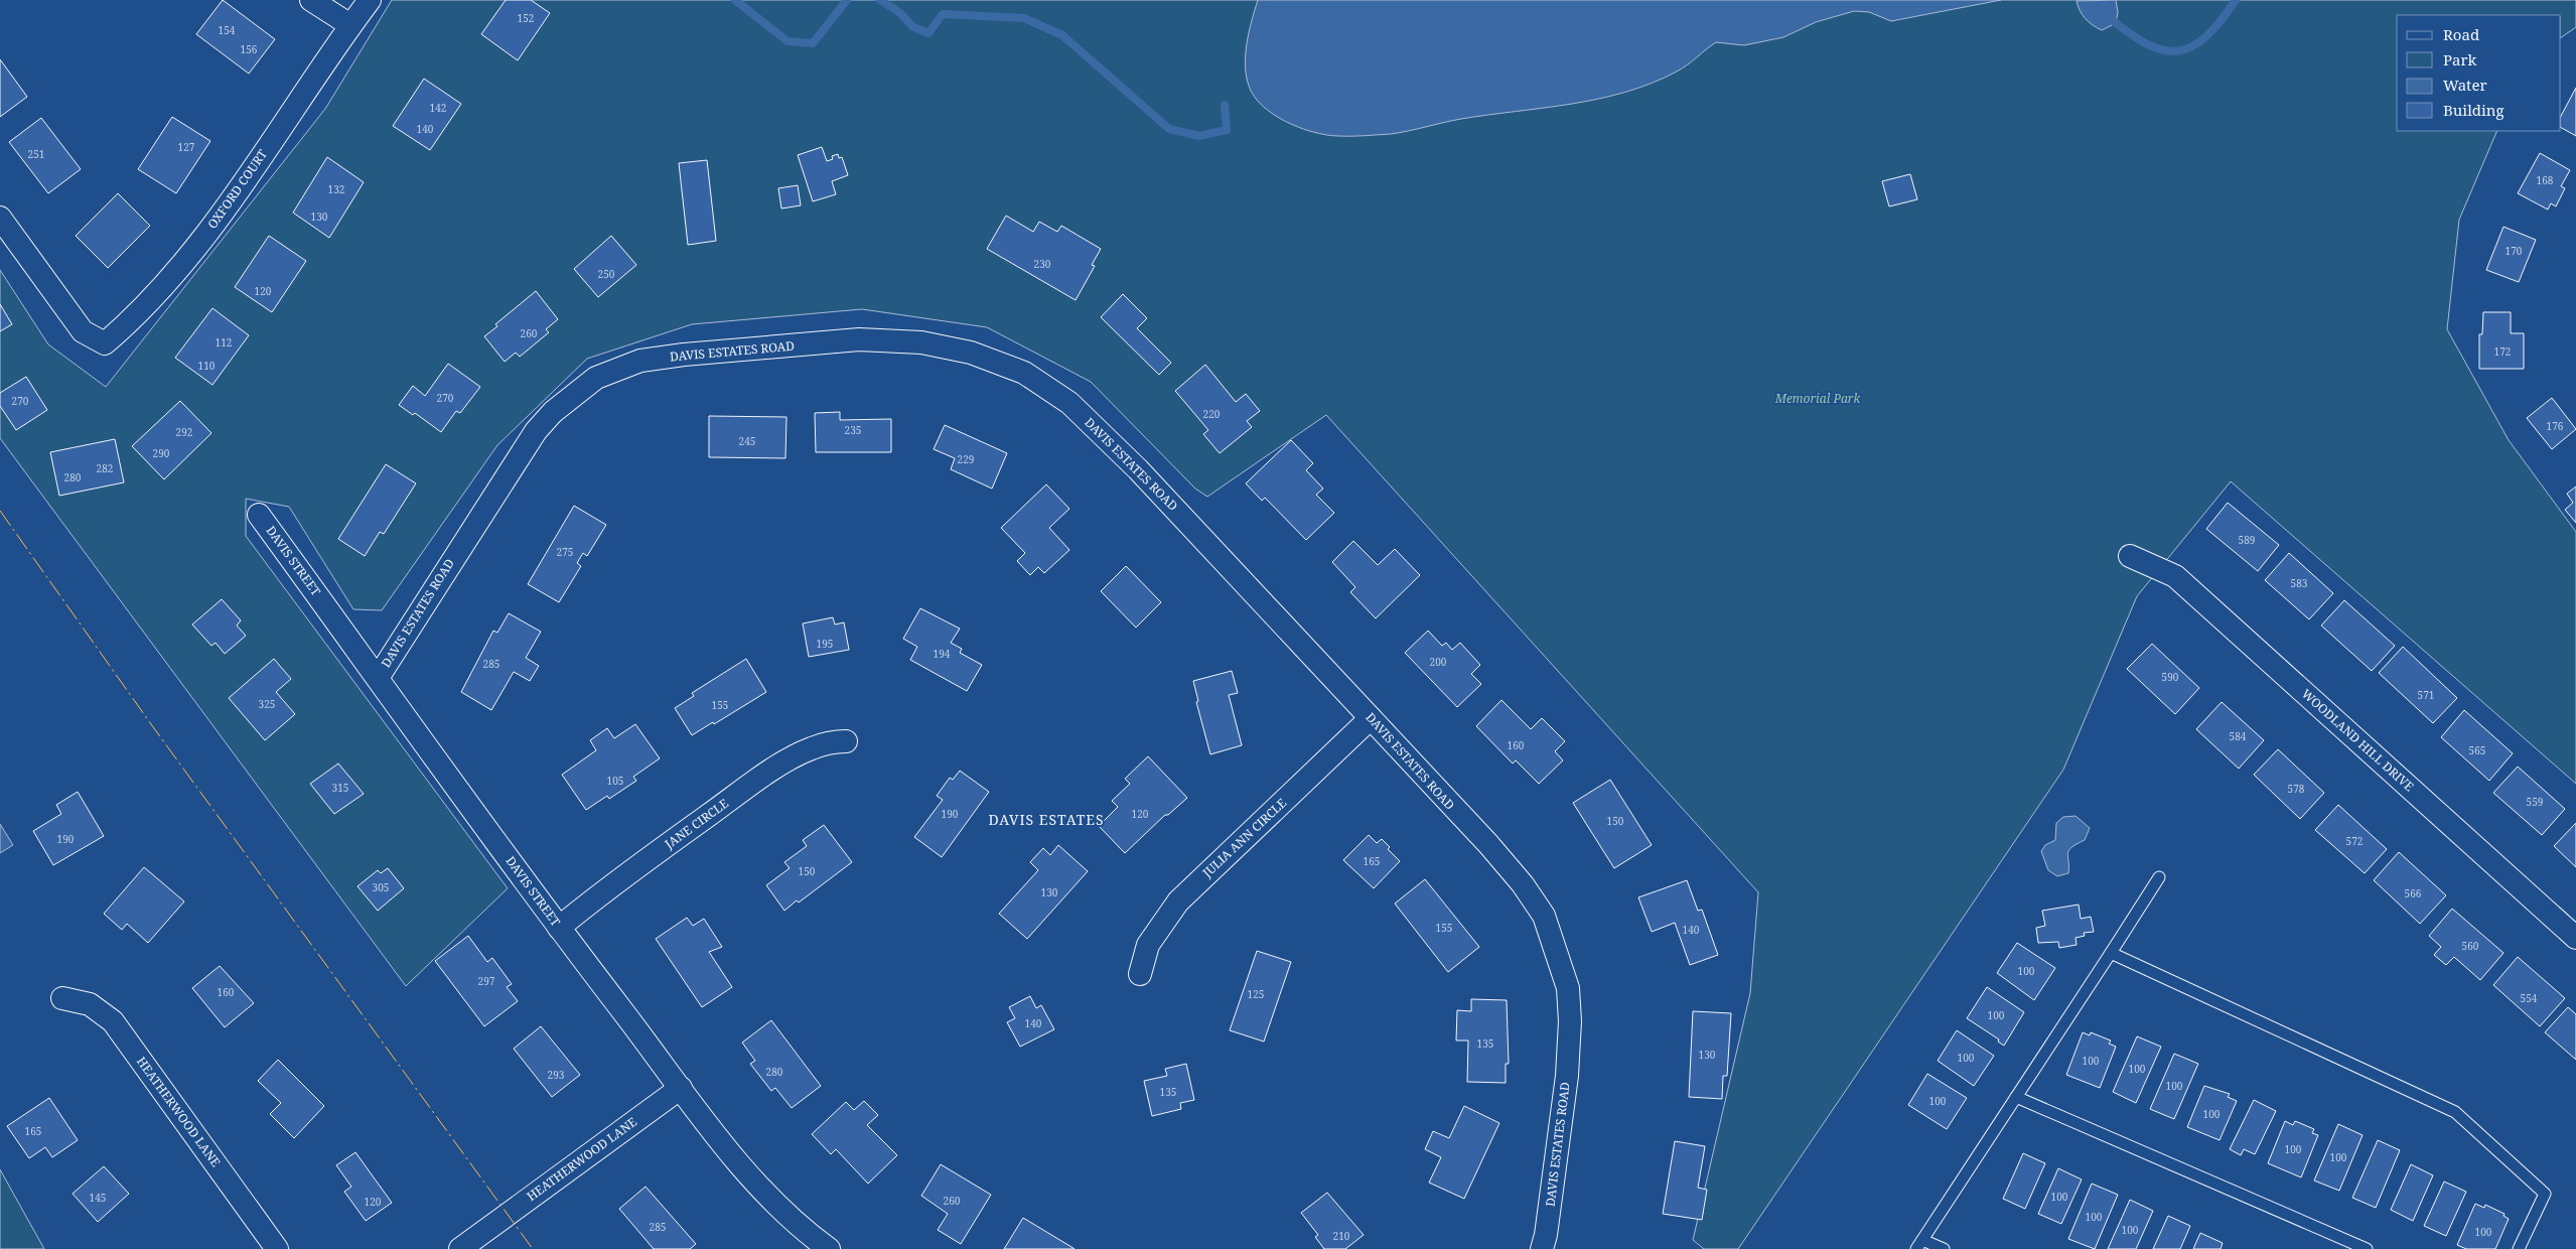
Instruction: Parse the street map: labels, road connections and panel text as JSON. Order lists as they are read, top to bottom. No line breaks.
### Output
{"streets":{"street":["OXFORD COURT","DAVIS ESTATES ROAD","DAVIS STREET","WOODLAND HILL DRIVE","JANE CIRCLE","JULIA ANN CIRCLE","HEATHERWOOD LANE"]},"crossings":[["DAVIS ESTATES ROAD","DAVIS STREET"],["DAVIS ESTATES ROAD","JULIA ANN CIRCLE"],["DAVIS STREET","JANE CIRCLE"],["DAVIS STREET","HEATHERWOOD LANE"]],"districts":["DAVIS ESTATES"],"parks":["Memorial Park"],"house_numbers":["152","154","156","142","140","127","251","168","132","130","170","230","250","120","260","112","172","110","270","270","220","176","235","292","245","290","229","282","280","589","275","583","195","194","200","285","590","571","325","155","584","160","565","105","315","578","559","190","120","150","190","572","165","150","305","130","566","155","140","560","100","297","160","125","554","100","140","135","130","100","100","100","280","293","100","135","100","100","165","100","100","100","145","260","120","100","285","100","100","210"],"legend":["Road","Park","Water","Building"]}
